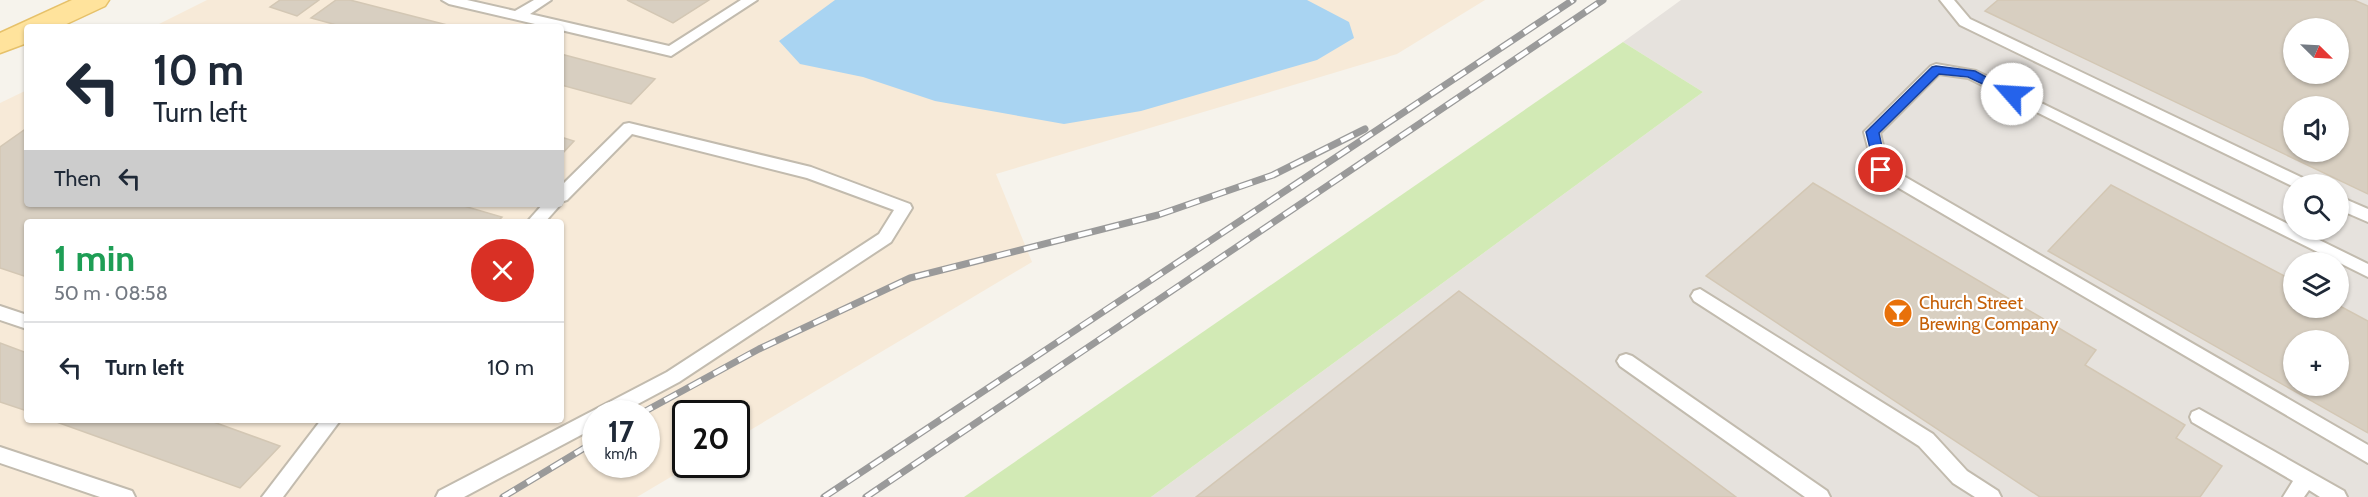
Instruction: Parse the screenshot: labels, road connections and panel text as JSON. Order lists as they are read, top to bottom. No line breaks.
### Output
{"places":{"bar":["Church Street Brewing Company"]},"north":"bottom right","page":{"map_buttons":"+","turn":["10 m","Turn left"],"then":"Then","heading":["1 min","50 m · 08:58"],"list":[{"name":"Turn left","value":"10 m"}],"speed":"17 km/h","limit":"20"}}
